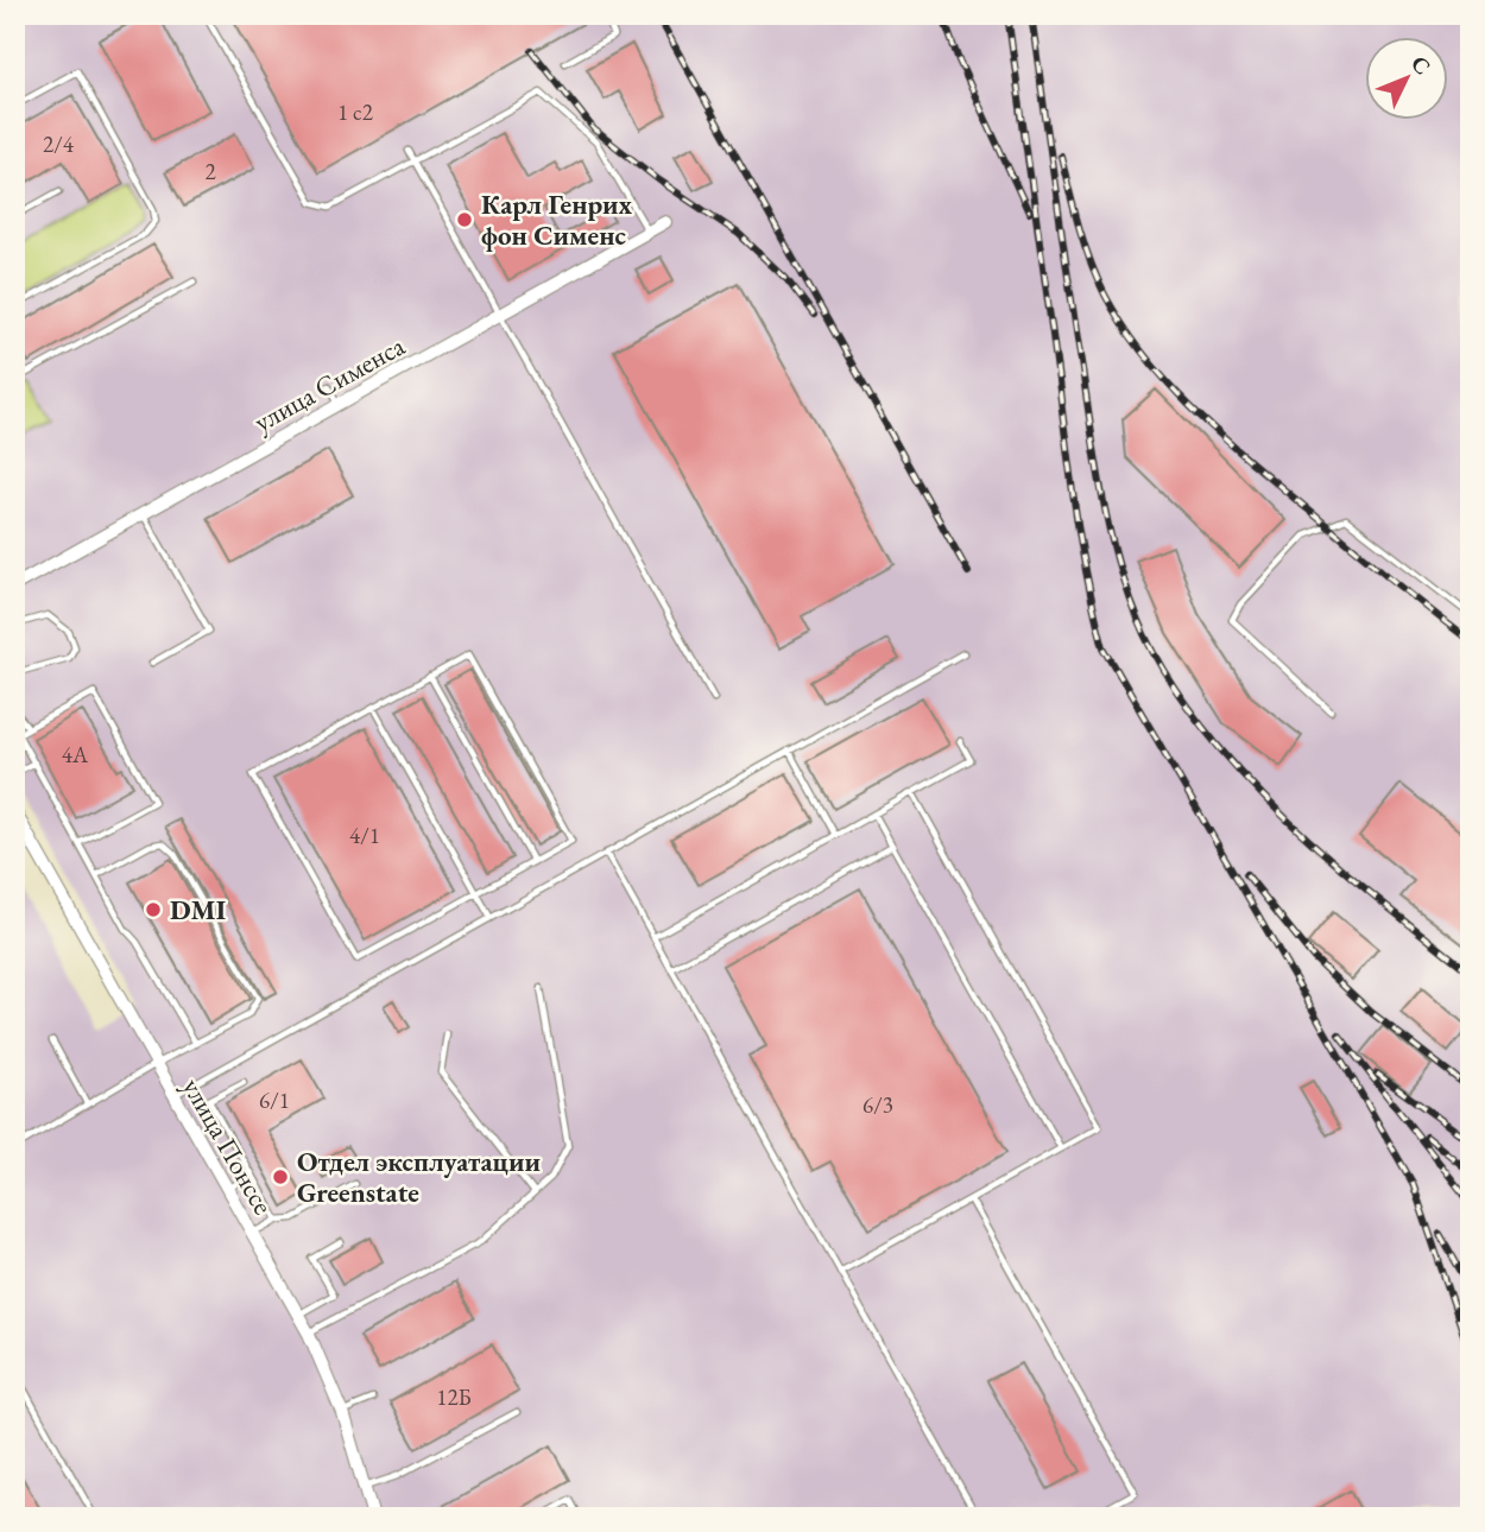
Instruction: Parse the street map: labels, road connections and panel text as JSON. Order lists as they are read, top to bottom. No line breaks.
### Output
{"streets":{"street":["улица Сименса","улица Понссе"]},"places":["Карл Генрих фон Сименс","DMI","Отдел эксплуатации Greenstate"],"house_numbers":["1 с2","2/4","2","4А","4/1","6/1","6/3","12Б"],"north":"top right"}
